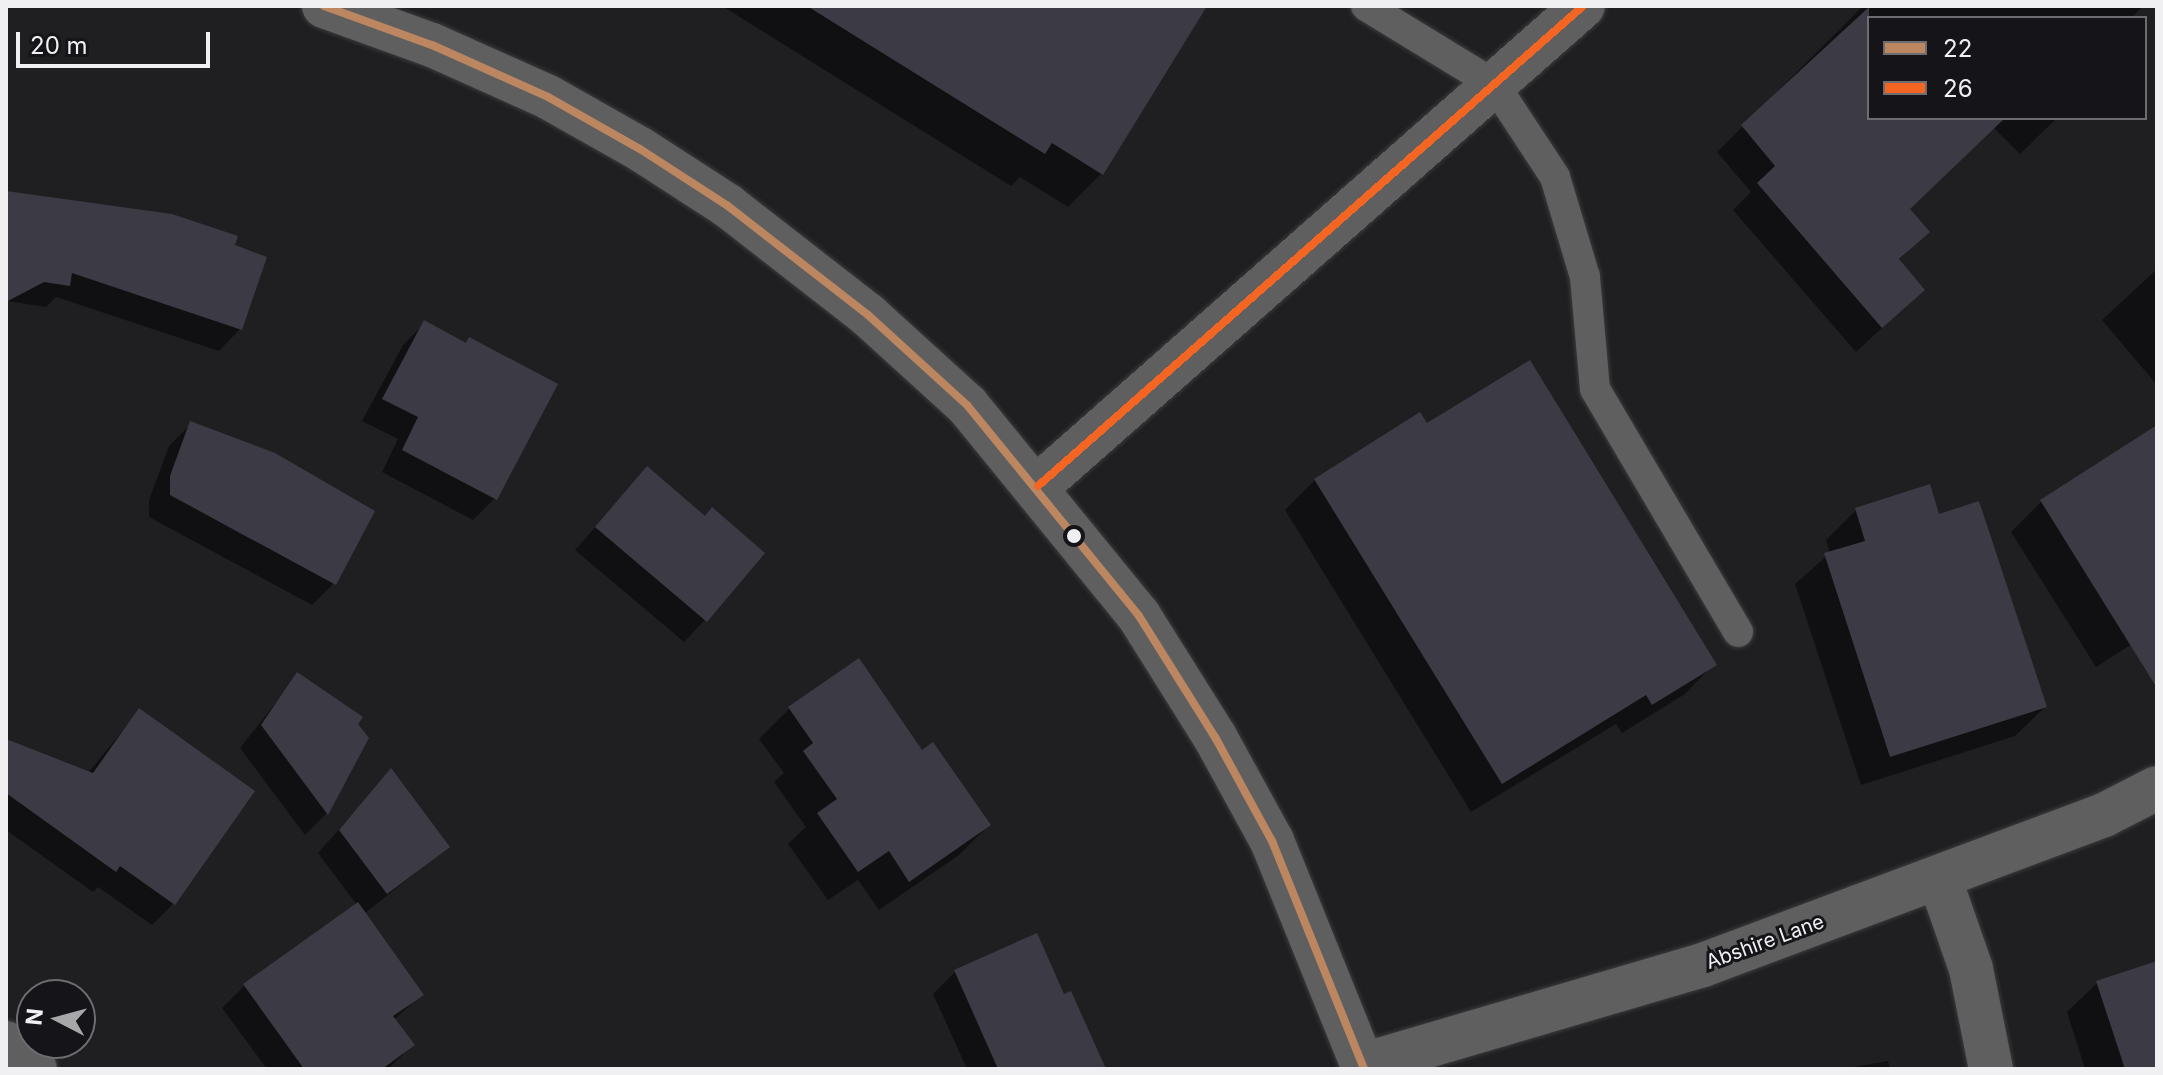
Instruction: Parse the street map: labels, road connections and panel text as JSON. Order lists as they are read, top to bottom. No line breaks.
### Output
{"streets":{"street":["Abshire Lane"]},"lines":["transit line 22","transit line 26"],"legend":["22","26"],"scale_bar":"20 m","north":"left"}
